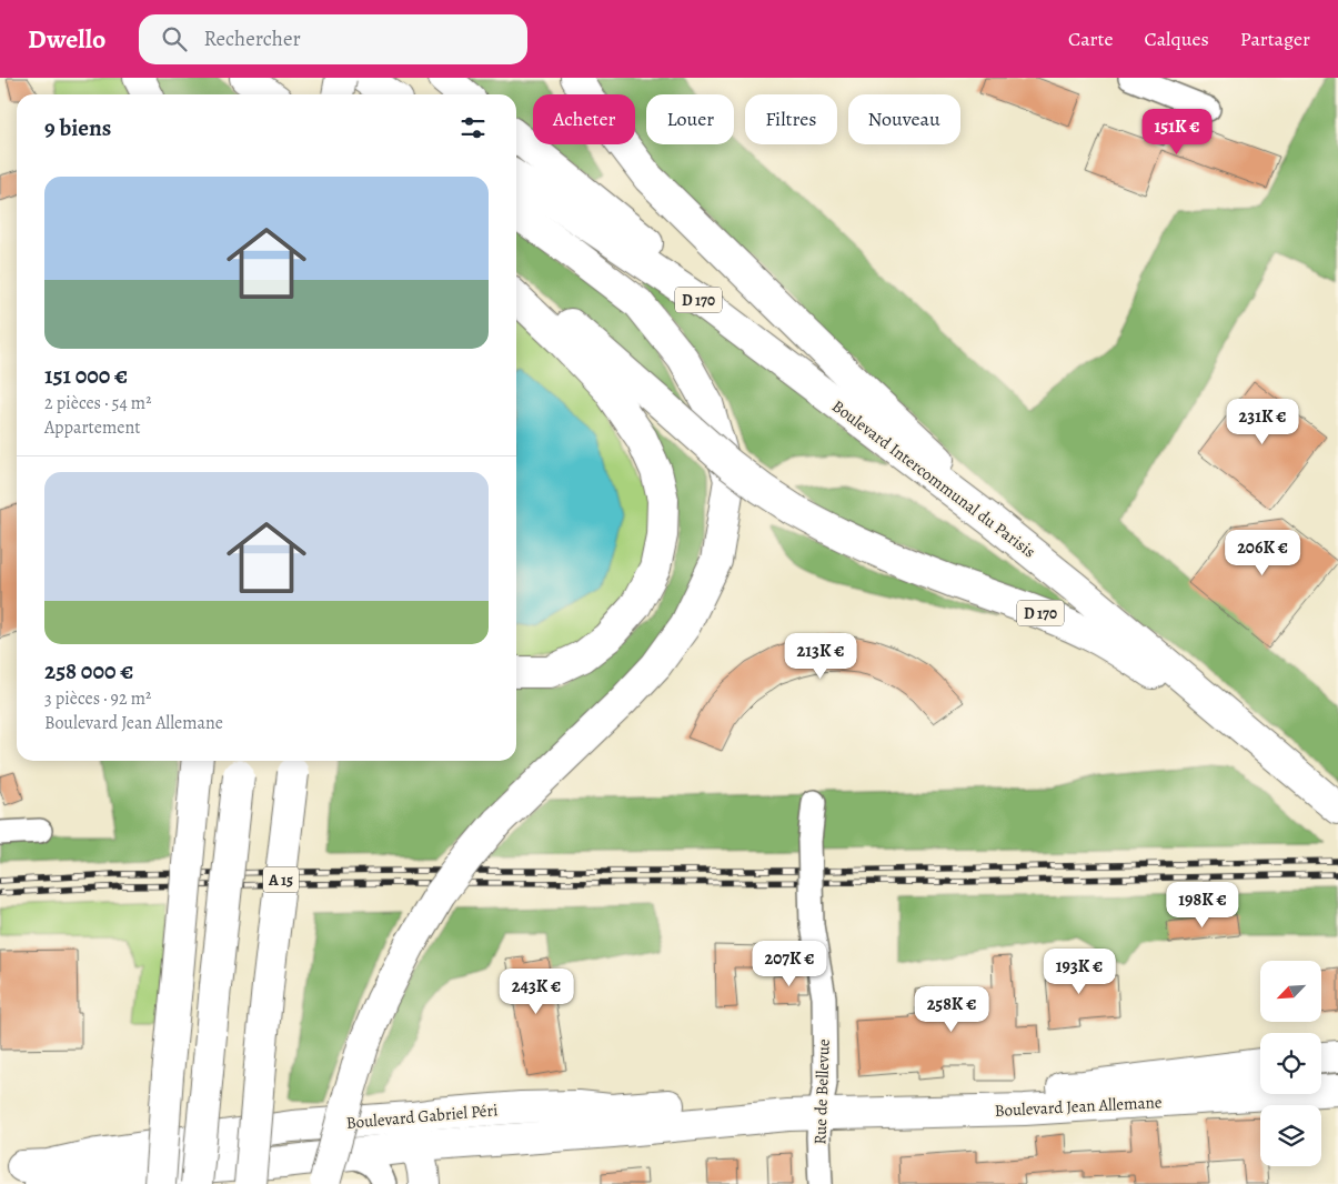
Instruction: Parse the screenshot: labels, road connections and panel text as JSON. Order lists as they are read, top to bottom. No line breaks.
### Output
{"streets":{"main road":["D 170","Boulevard Intercommunal du Parisis","A 15","Boulevard Jean Allemane","Boulevard Gabriel Péri"],"street":["Rue de Bellevue"]},"crossings":[["Rue de Bellevue","Boulevard Jean Allemane"],["Rue de Bellevue","Boulevard Gabriel Péri"],["Boulevard Jean Allemane","Boulevard Gabriel Péri"]],"north":"bottom left","page":{"header":"Dwello","search":"Rechercher","nav":["Carte","Calques","Partager"],"chip":["Acheter","Louer","Filtres","Nouveau"],"heading":"9 biens","price":["151K €","231K €","206K €","213K €","198K €","207K €","193K €","243K €","258K €"],"list":[{"name":"151 000 €","note":"2 pièces · 54 m² · Appartement"},{"name":"258 000 €","note":"3 pièces · 92 m² · Boulevard Jean Allemane"}]}}
